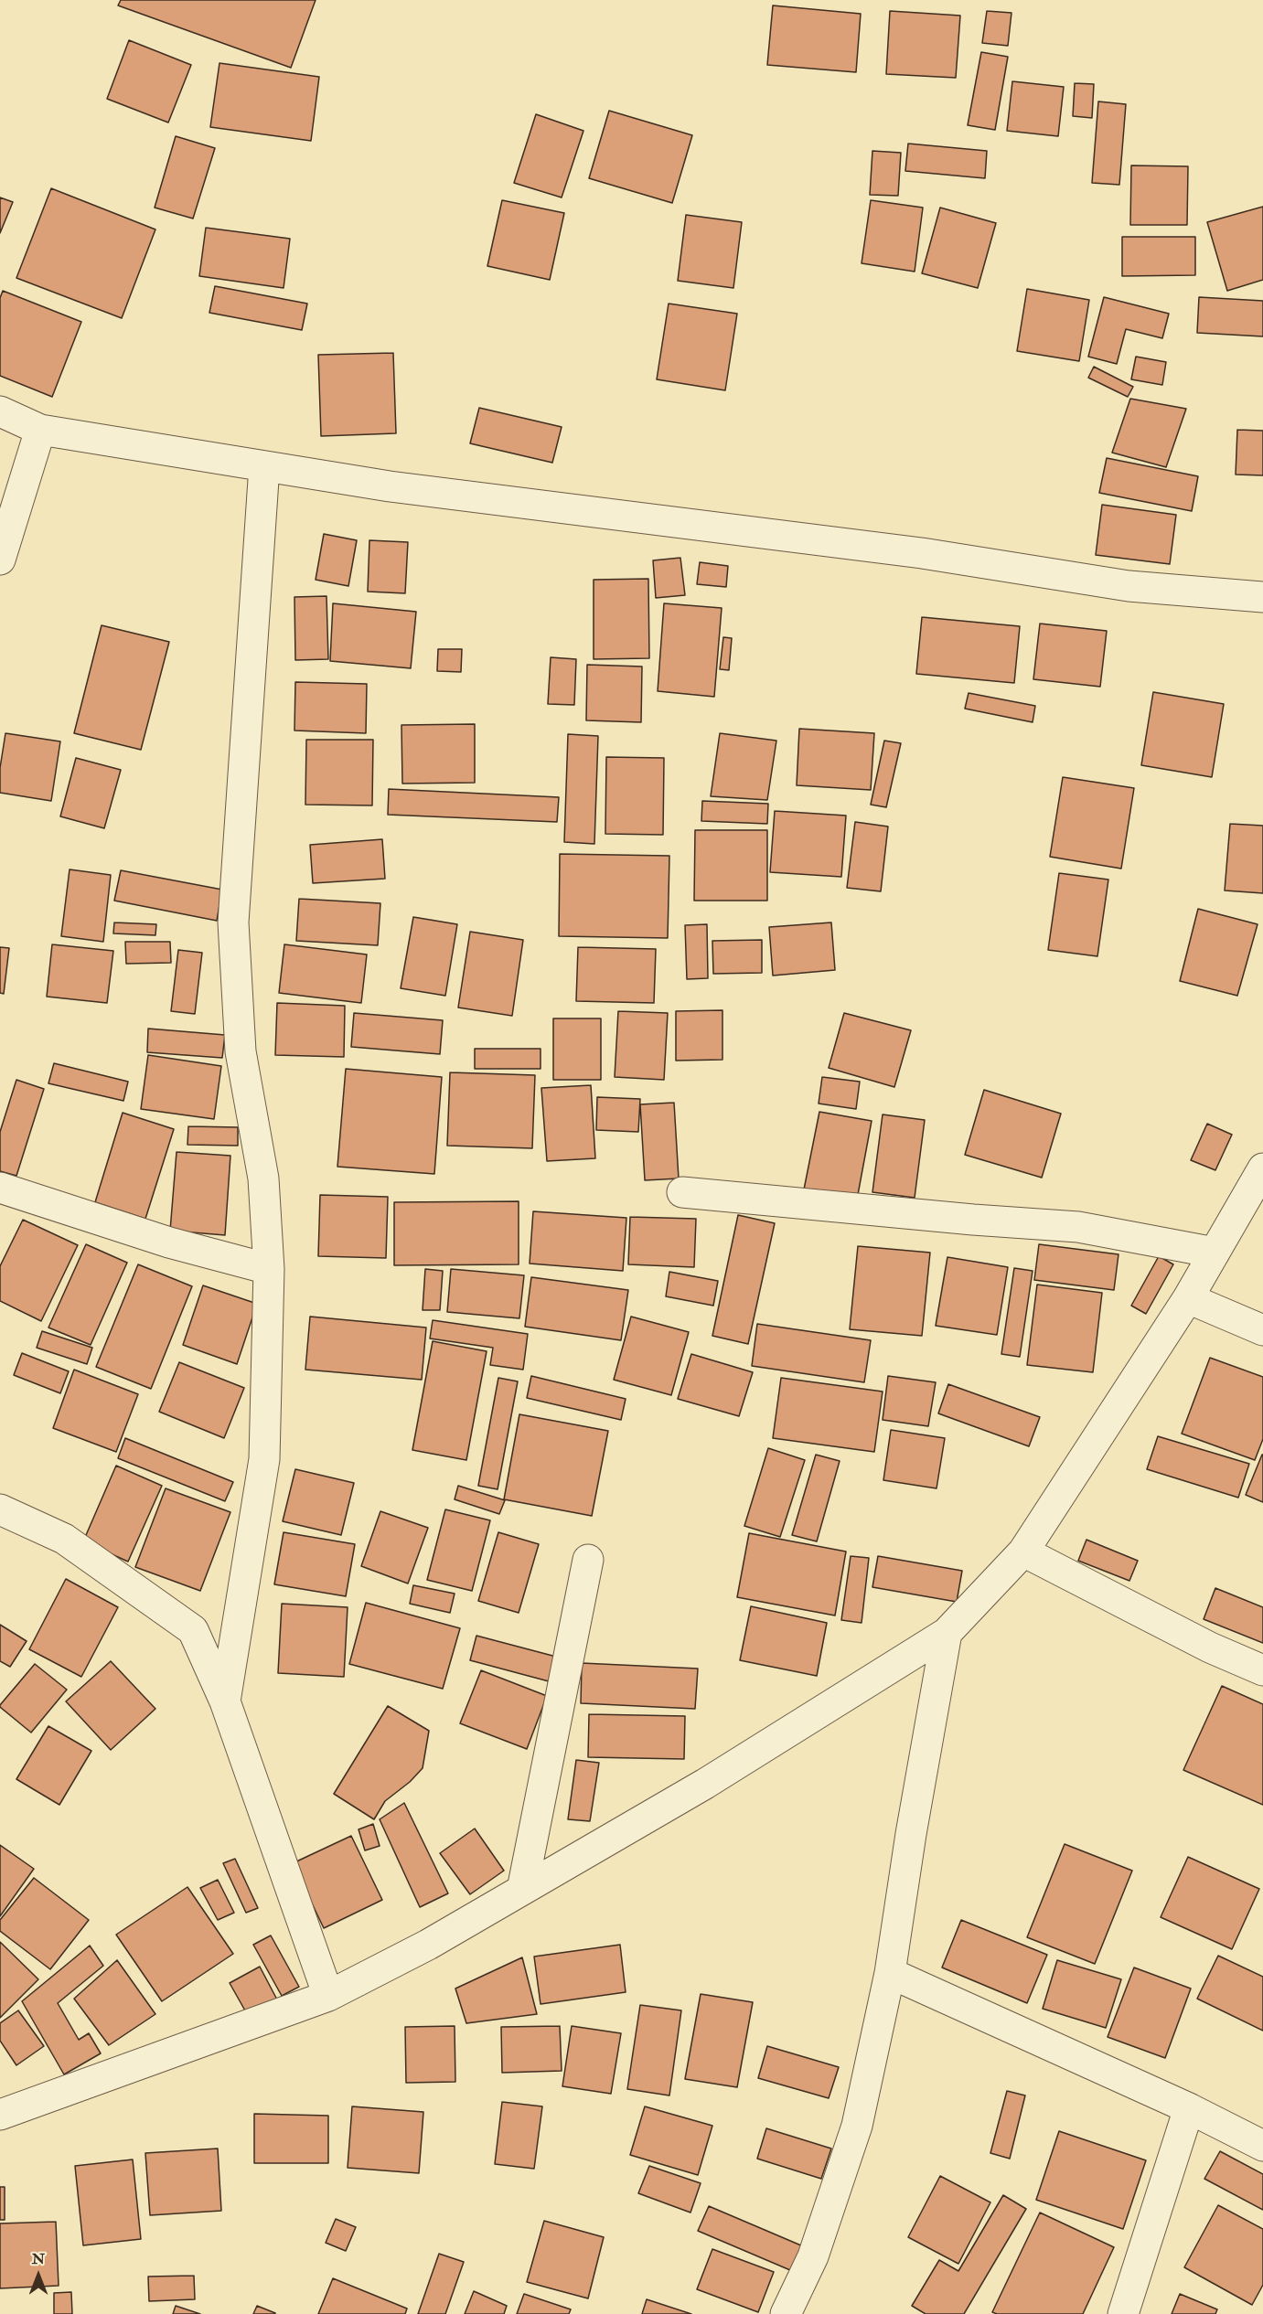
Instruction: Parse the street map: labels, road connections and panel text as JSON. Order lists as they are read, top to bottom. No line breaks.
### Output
{"north":"top"}
